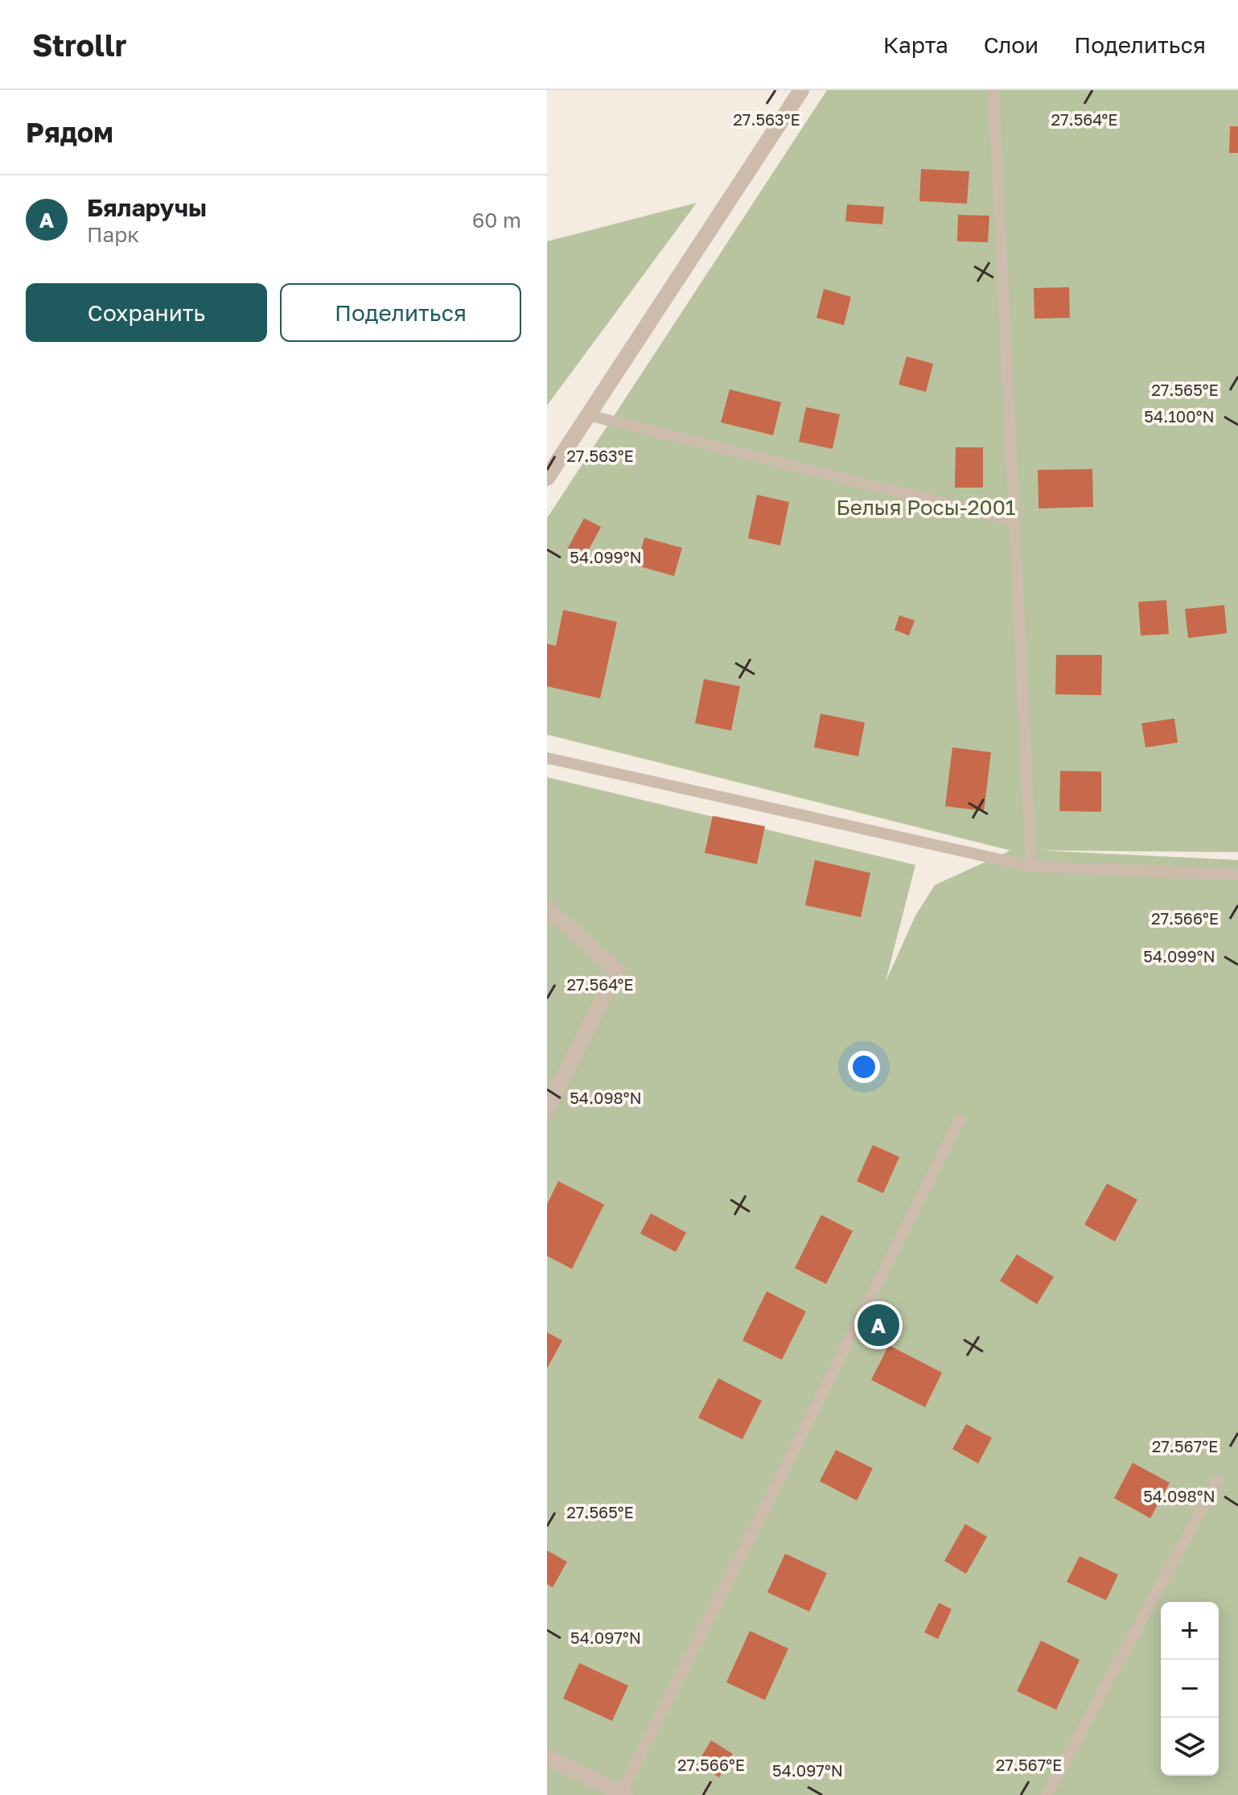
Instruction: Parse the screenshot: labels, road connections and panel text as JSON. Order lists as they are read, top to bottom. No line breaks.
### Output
{"parks":["Белыя Росы-2001"],"page":{"header":"Strollr","nav":["Карта","Слои","Поделиться"],"heading":"Рядом","list":[{"mark":"A","name":"Бяларучы","note":"Парк","value":"60 m"}],"buttons":["Сохранить","Поделиться"],"pins":"A","map_buttons":["+","−"]},"coordinates":["27.563°E","27.564°E","27.565°E","54.100°N","54.099°N","27.566°E","54.098°N","27.567°E","54.097°N"]}
